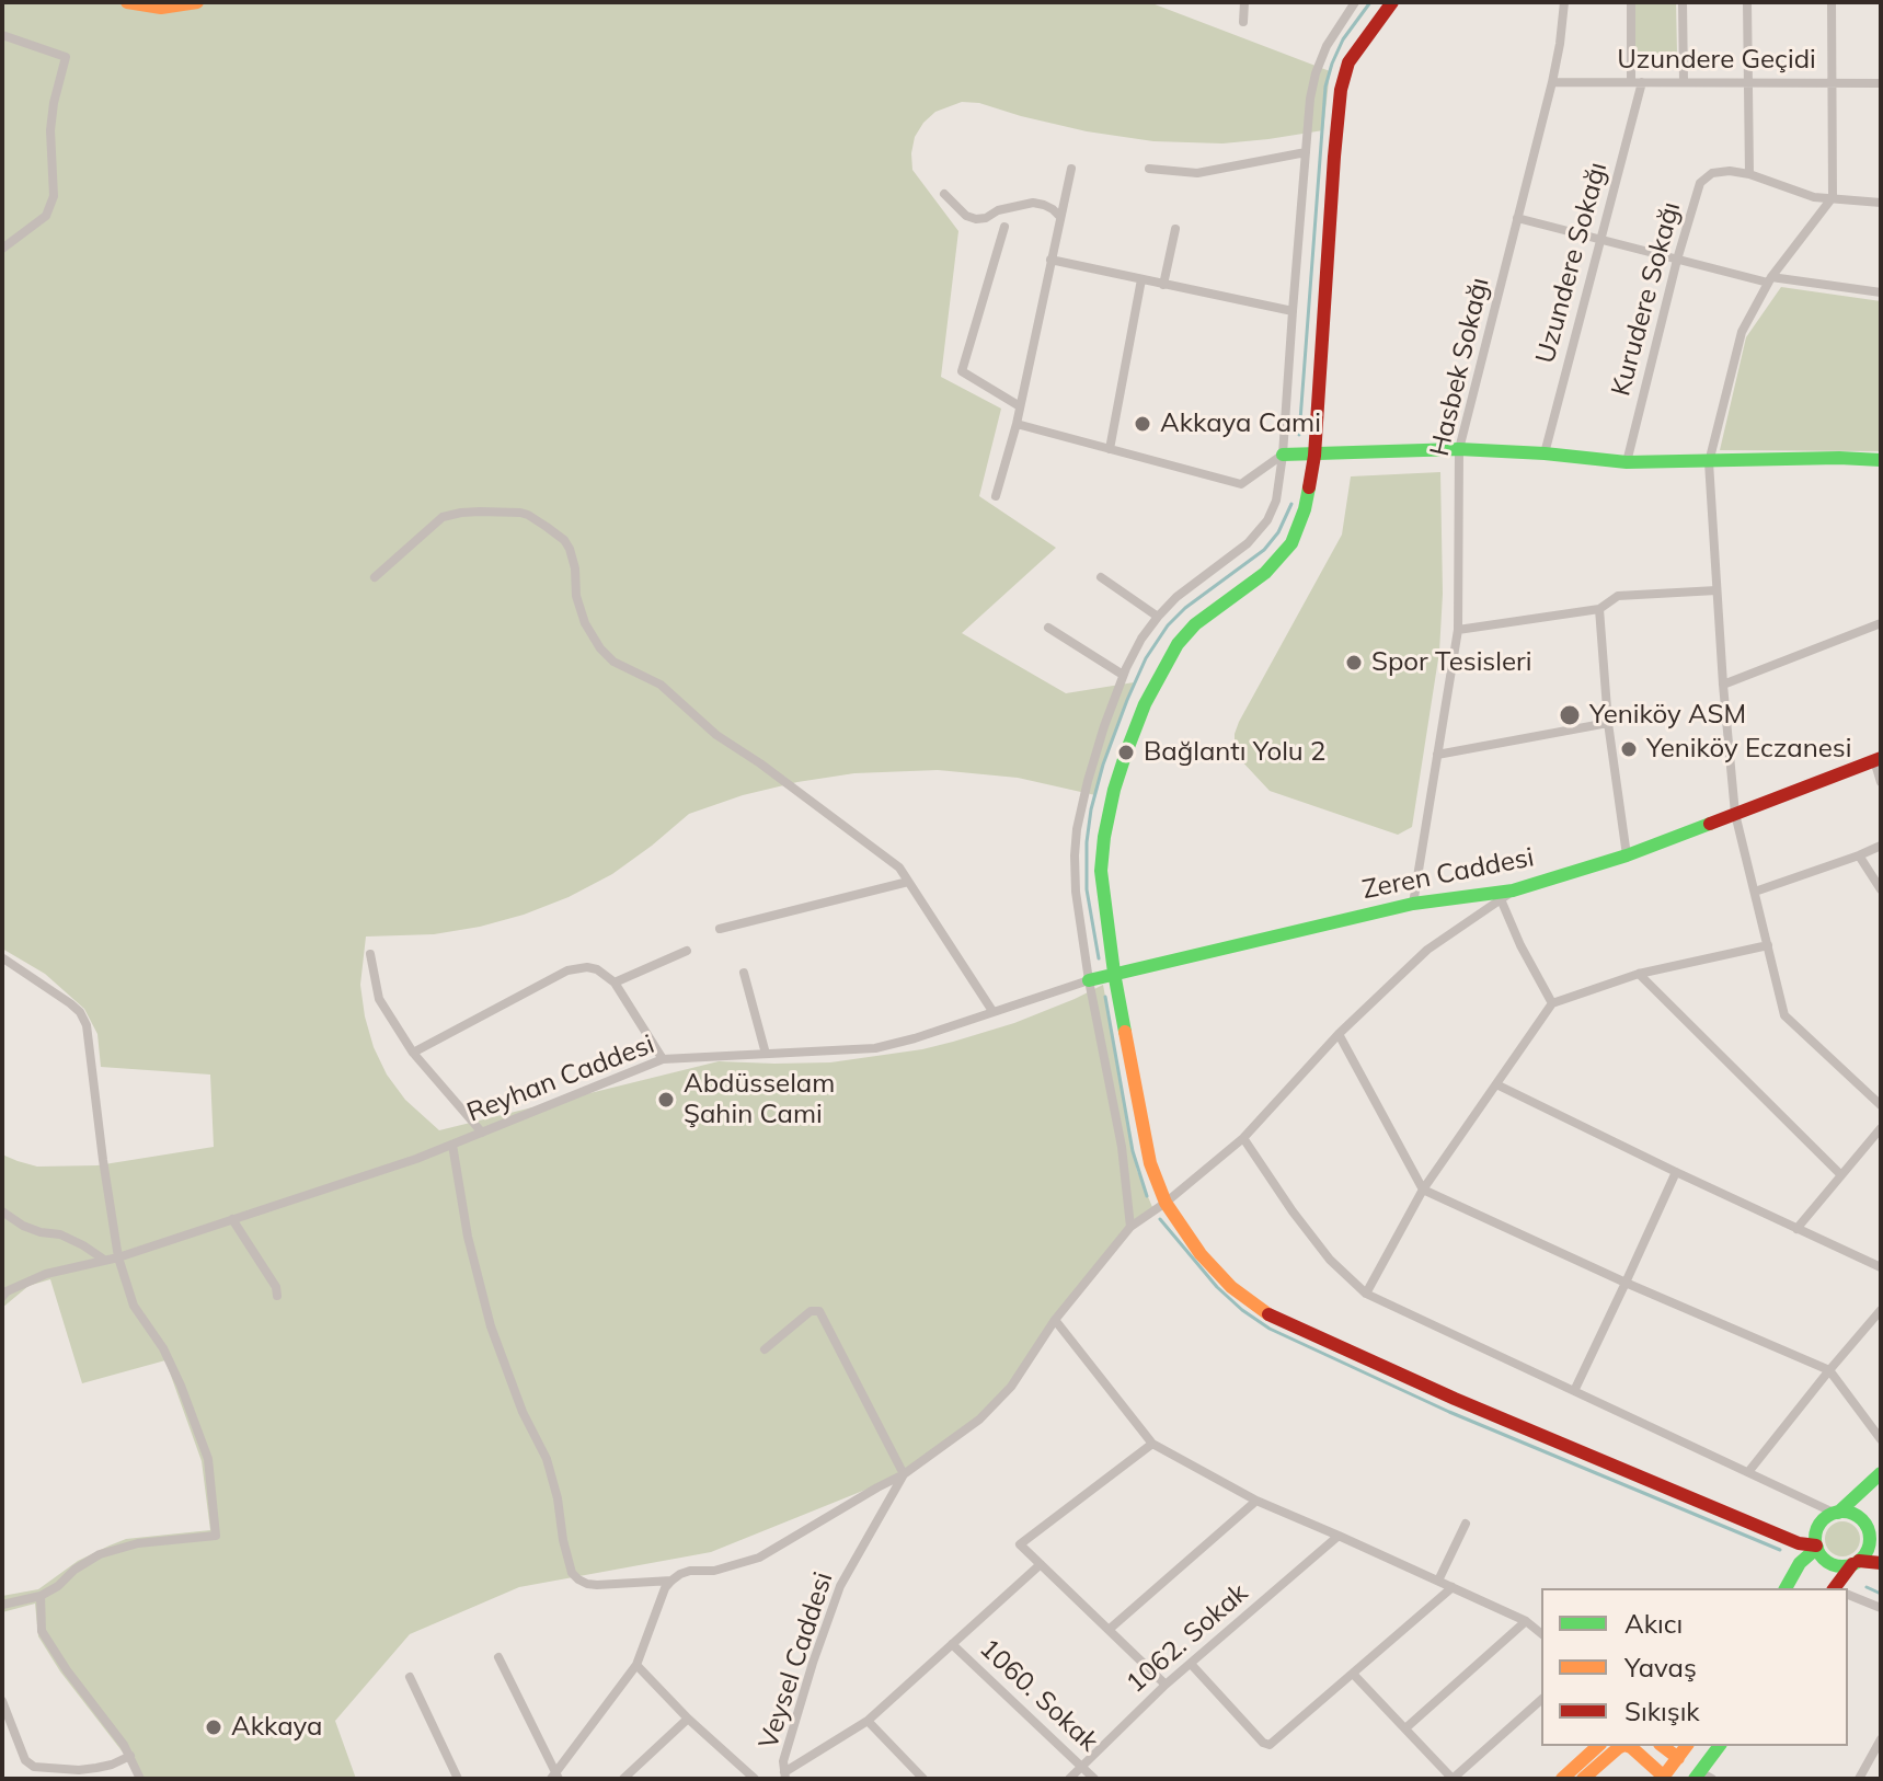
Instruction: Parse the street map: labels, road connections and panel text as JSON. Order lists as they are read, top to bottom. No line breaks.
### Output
{"streets":{"street":["Uzundere Geçidi","Uzundere Sokağı","Kurudere Sokağı","Hasbek Sokağı","Zeren Caddesi","Reyhan Caddesi","1062. Sokak","Veysel Caddesi","1060. Sokak"]},"crossings":[["Uzundere Geçidi","Uzundere Sokağı"],["Uzundere Geçidi","Hasbek Sokağı"],["Hasbek Sokağı","Zeren Caddesi"],["Zeren Caddesi","Reyhan Caddesi"],["Zeren Caddesi","Veysel Caddesi"],["1062. Sokak","1060. Sokak"]],"places":["Akkaya Cami","Spor Tesisleri","Yeniköy ASM","Yeniköy Eczanesi","Bağlantı Yolu 2","Abdüsselam Şahin Cami","Akkaya"],"legend":["Akıcı","Yavaş","Sıkışık"]}
